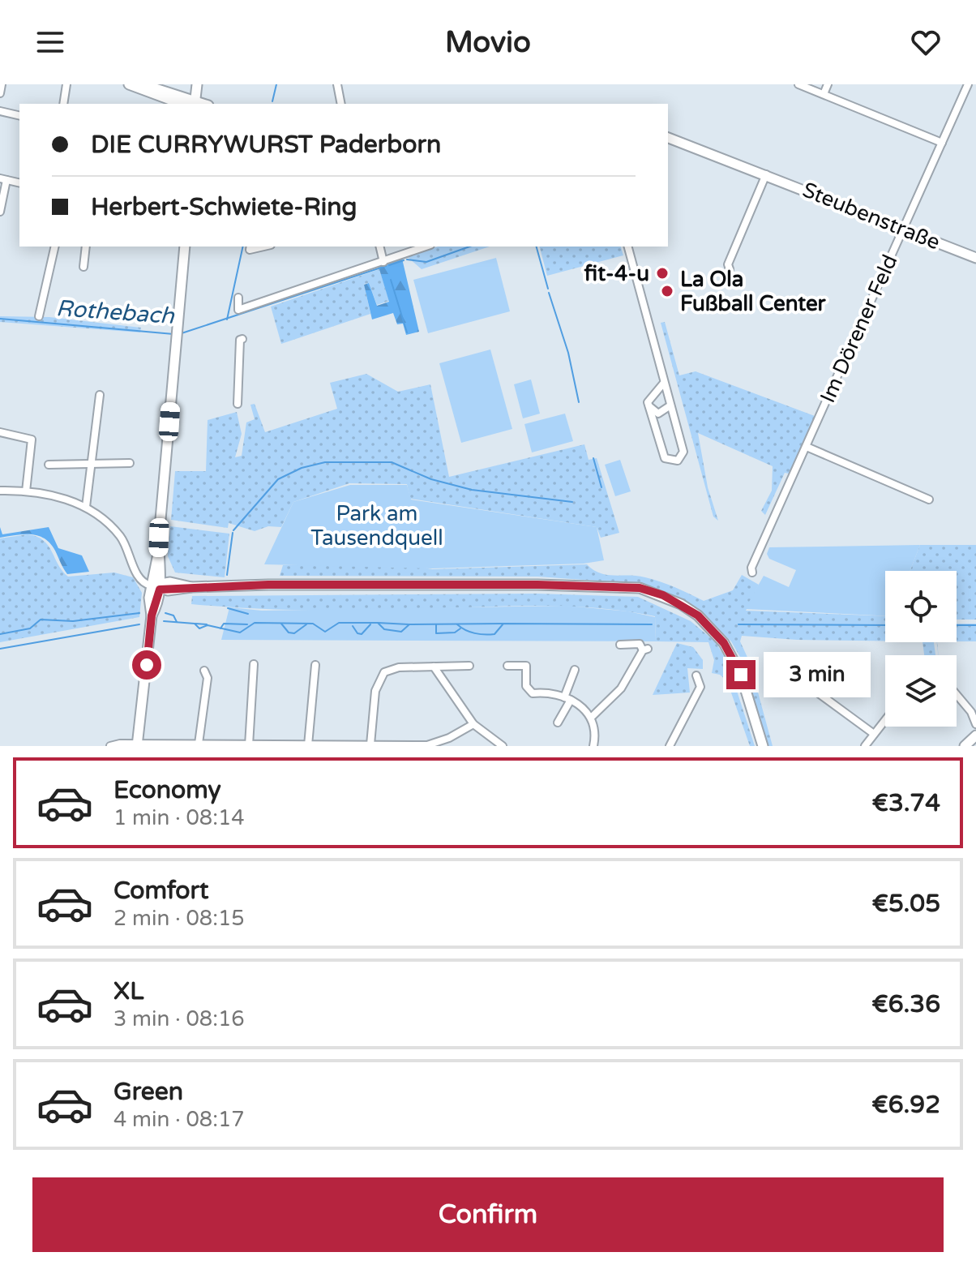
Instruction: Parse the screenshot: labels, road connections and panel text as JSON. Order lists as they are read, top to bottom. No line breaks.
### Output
{"streets":{"main road":["Steubenstraße"],"street":["Im Dörener Feld"]},"crossings":[["Steubenstraße","Im Dörener Feld"]],"water":["Rothebach"],"parks":["Park am Tausendquell"],"places":["fit-4-u","La Ola Fußball Center"],"page":{"header":"Movio","banner":["DIE CURRYWURST Paderborn","Herbert-Schwiete-Ring"],"bubble":"3 min","list":[{"name":"Economy","note":"1 min · 08:14","value":"€3.74"},{"name":"Comfort","note":"2 min · 08:15","value":"€5.05"},{"name":"XL","note":"3 min · 08:16","value":"€6.36"},{"name":"Green","note":"4 min · 08:17","value":"€6.92"}],"buttons":"Confirm"}}
